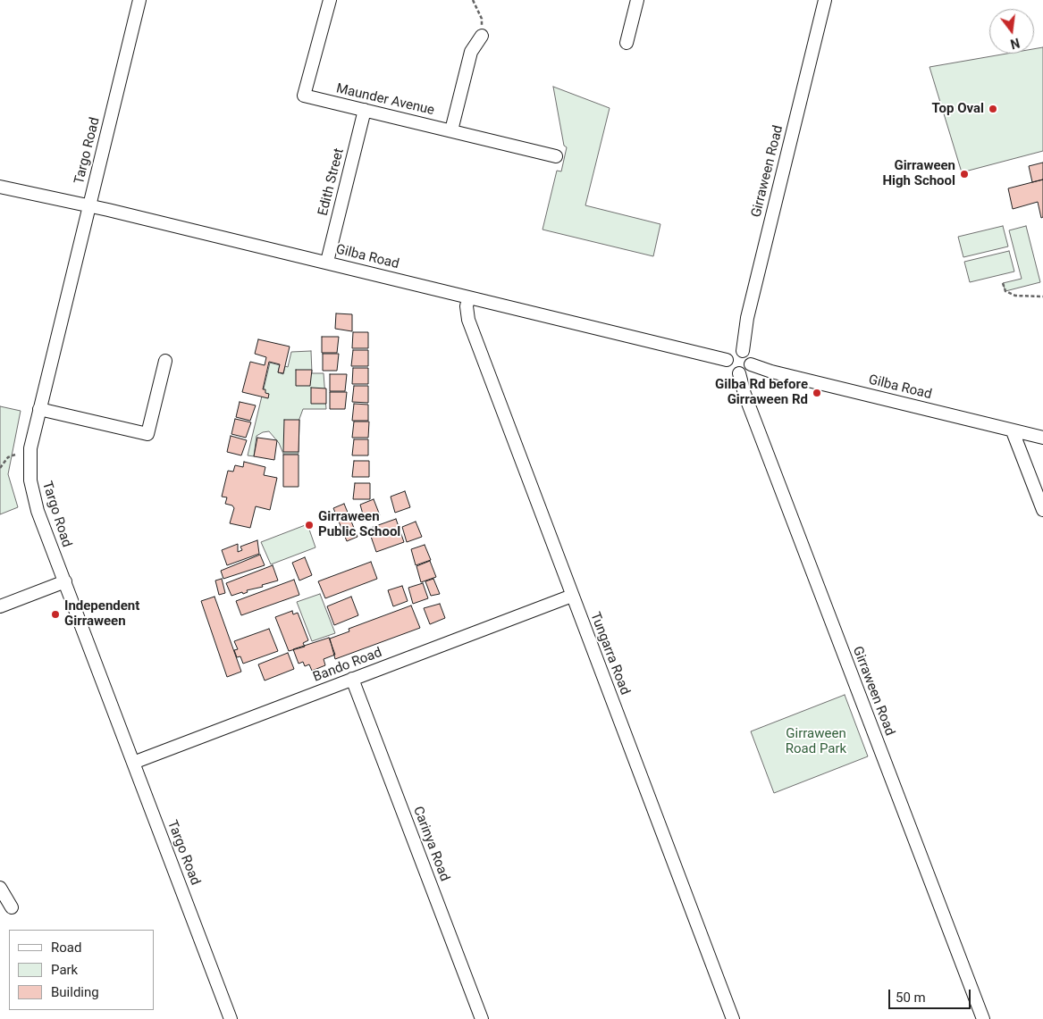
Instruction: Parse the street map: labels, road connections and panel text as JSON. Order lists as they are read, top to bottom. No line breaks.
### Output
{"streets":{"street":["Maunder Avenue","Targo Road","Girraween Road","Edith Street","Gilba Road","Tungarra Road","Bando Road","Carinya Road"]},"crossings":[["Maunder Avenue","Edith Street"],["Targo Road","Gilba Road"],["Targo Road","Bando Road"],["Girraween Road","Gilba Road"],["Edith Street","Gilba Road"],["Gilba Road","Tungarra Road"],["Tungarra Road","Bando Road"],["Bando Road","Carinya Road"]],"parks":["Girraween Road Park"],"places":["Top Oval","Girraween High School","Gilba Rd before Girraween Rd","Girraween Public School","Independent Girraween"],"legend":["Road","Park","Building"],"scale_bar":"50 m","north":"bottom"}
